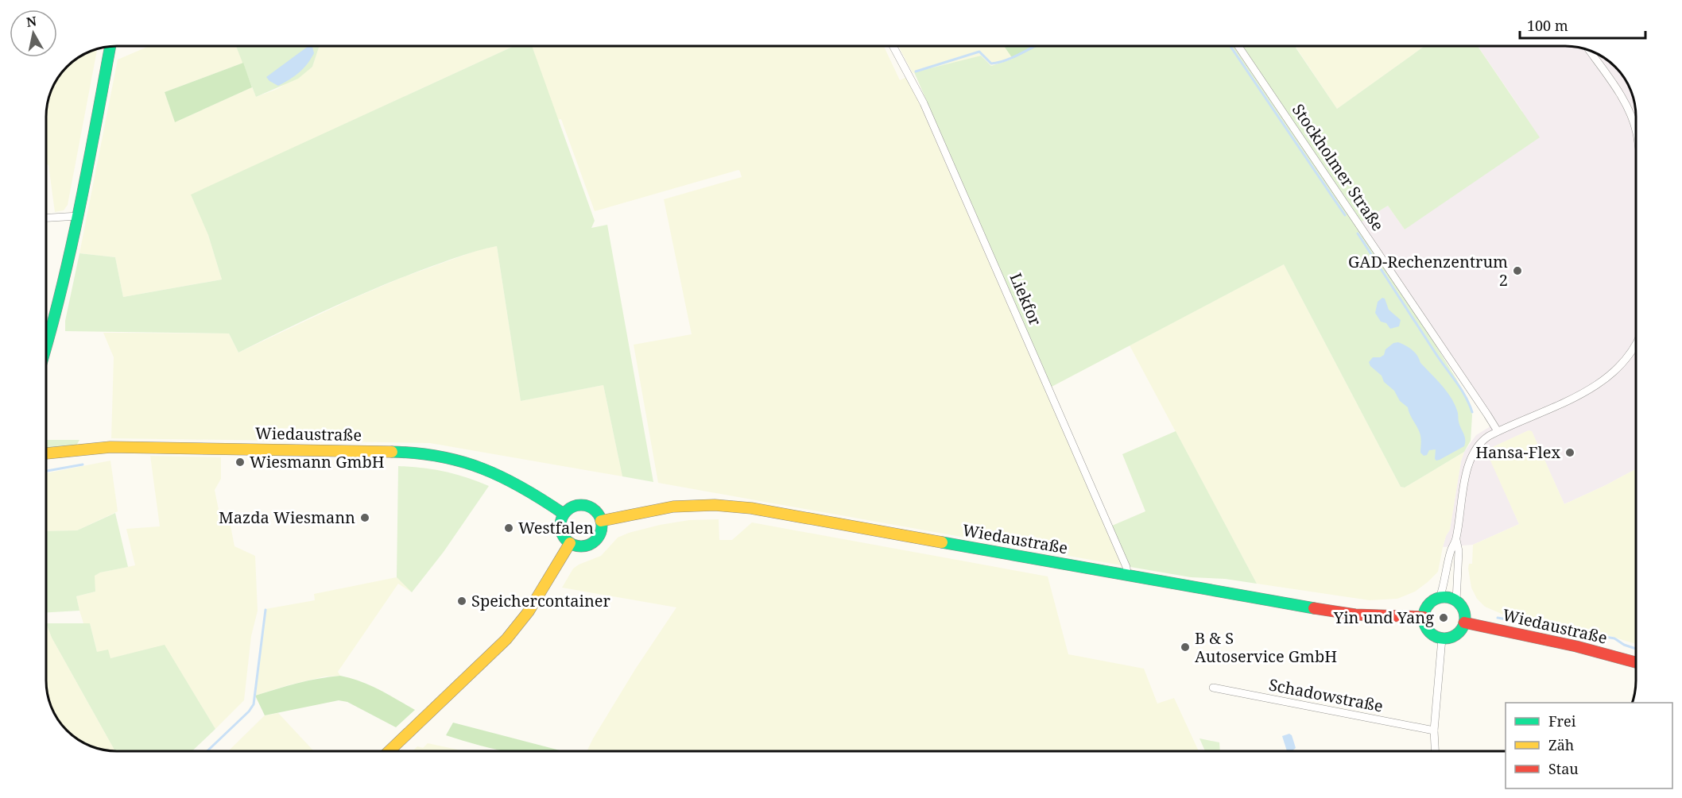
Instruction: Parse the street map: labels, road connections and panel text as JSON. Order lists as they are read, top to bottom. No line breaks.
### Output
{"streets":{"main road":["Wiedaustraße"],"street":["Stockholmer Straße","Liekfor","Schadowstraße"]},"crossings":[["Liekfor","Wiedaustraße"]],"places":["GAD-Rechenzentrum 2","Hansa-Flex","Wiesmann GmbH","Mazda Wiesmann","Westfalen","Speichercontainer","Yin und Yang","B & S Autoservice GmbH"],"legend":["Frei","Zäh","Stau"],"scale_bar":"100 m","north":"top"}
